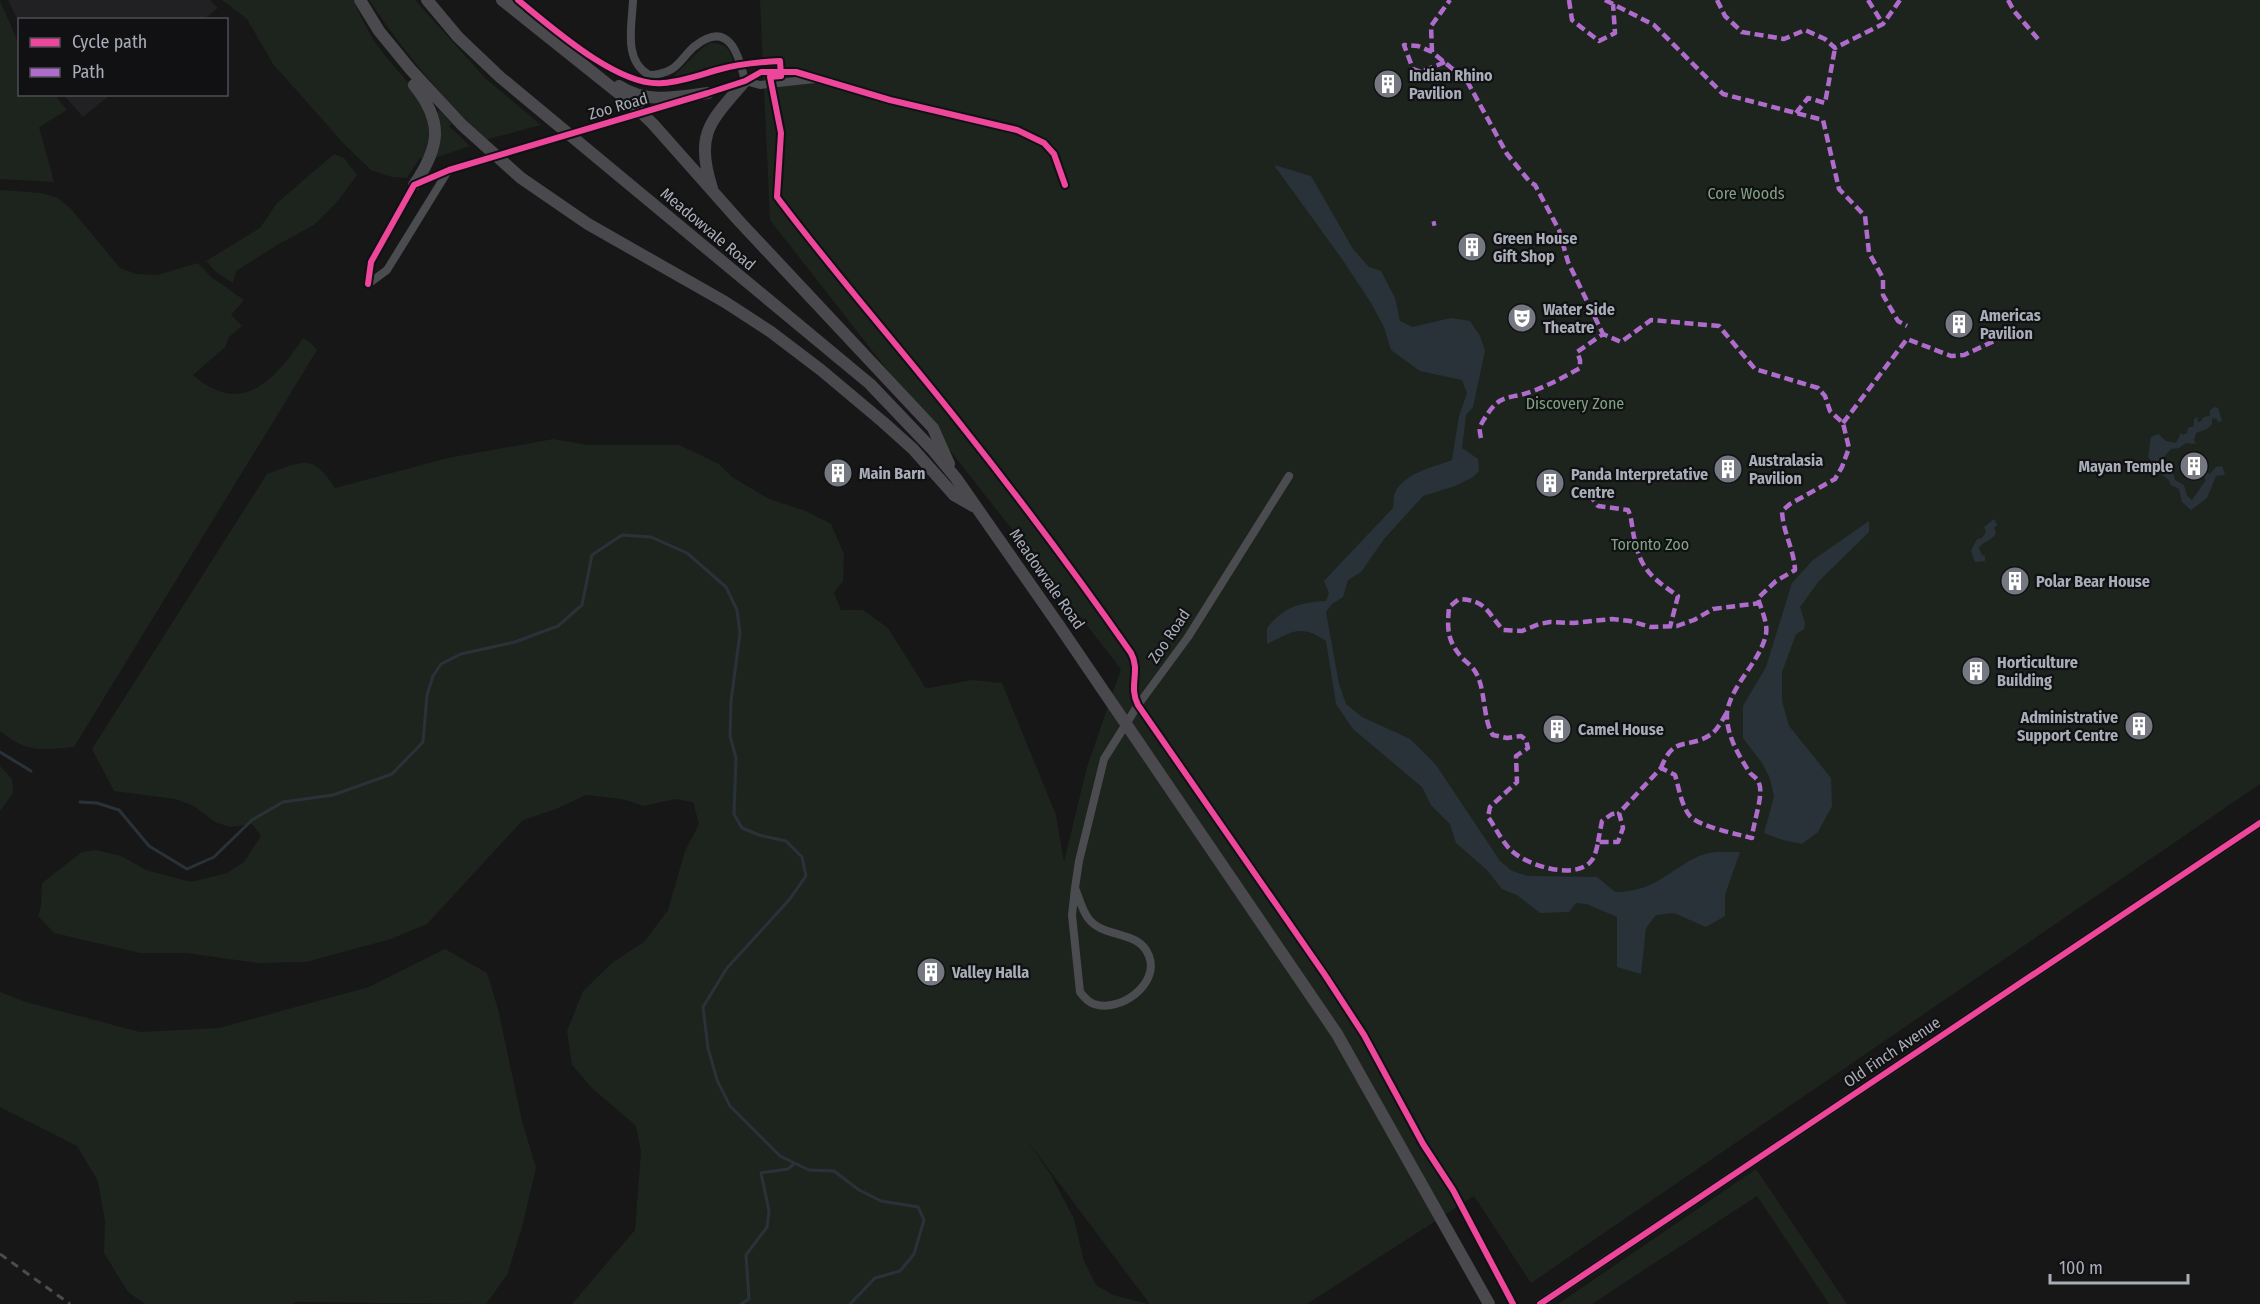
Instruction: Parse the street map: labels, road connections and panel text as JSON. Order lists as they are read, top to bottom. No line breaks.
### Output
{"streets":{"main road":["Meadowvale Road"],"street":["Zoo Road","Old Finch Avenue"]},"crossings":[["Zoo Road","Meadowvale Road"]],"parks":["Core Woods","Discovery Zone","Toronto Zoo"],"places":{"building":["Indian Rhino Pavilion","Green House Gift Shop","Americas Pavilion","Mayan Temple","Australasia Pavilion","Main Barn","Panda Interpretative Centre","Polar Bear House","Horticulture Building","Administrative Support Centre","Camel House","Valley Halla"],"theatre":["Water Side Theatre"]},"legend":["Cycle path","Path"],"scale_bar":"100 m"}
